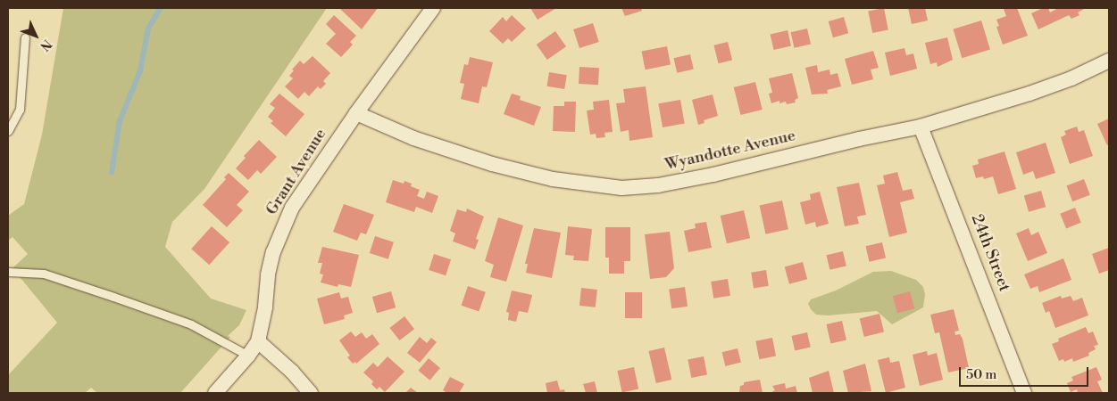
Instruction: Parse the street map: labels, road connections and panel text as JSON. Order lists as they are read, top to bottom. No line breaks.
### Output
{"streets":{"street":["Wyandotte Avenue","Grant Avenue","24th Street"]},"crossings":[["Wyandotte Avenue","Grant Avenue"],["Wyandotte Avenue","24th Street"]],"scale_bar":"50 m","north":"bottom right"}
